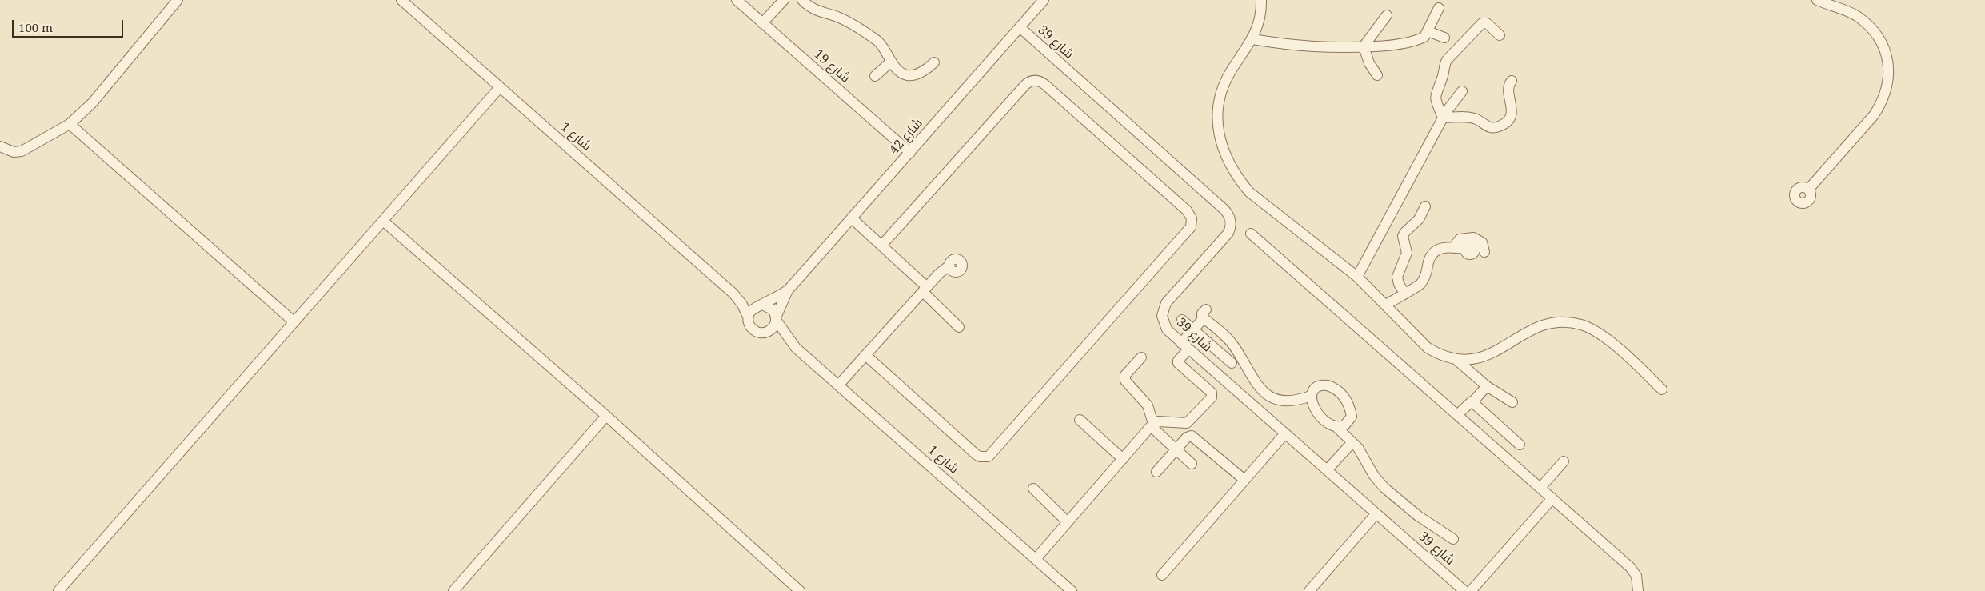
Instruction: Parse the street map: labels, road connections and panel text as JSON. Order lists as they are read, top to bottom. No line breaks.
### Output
{"streets":{"street":["شارع 39","شارع 19","شارع 1","شارع 42"]},"crossings":[["شارع 39","شارع 42"],["شارع 19","شارع 42"],["شارع 1","شارع 42"]],"scale_bar":"100 m"}
